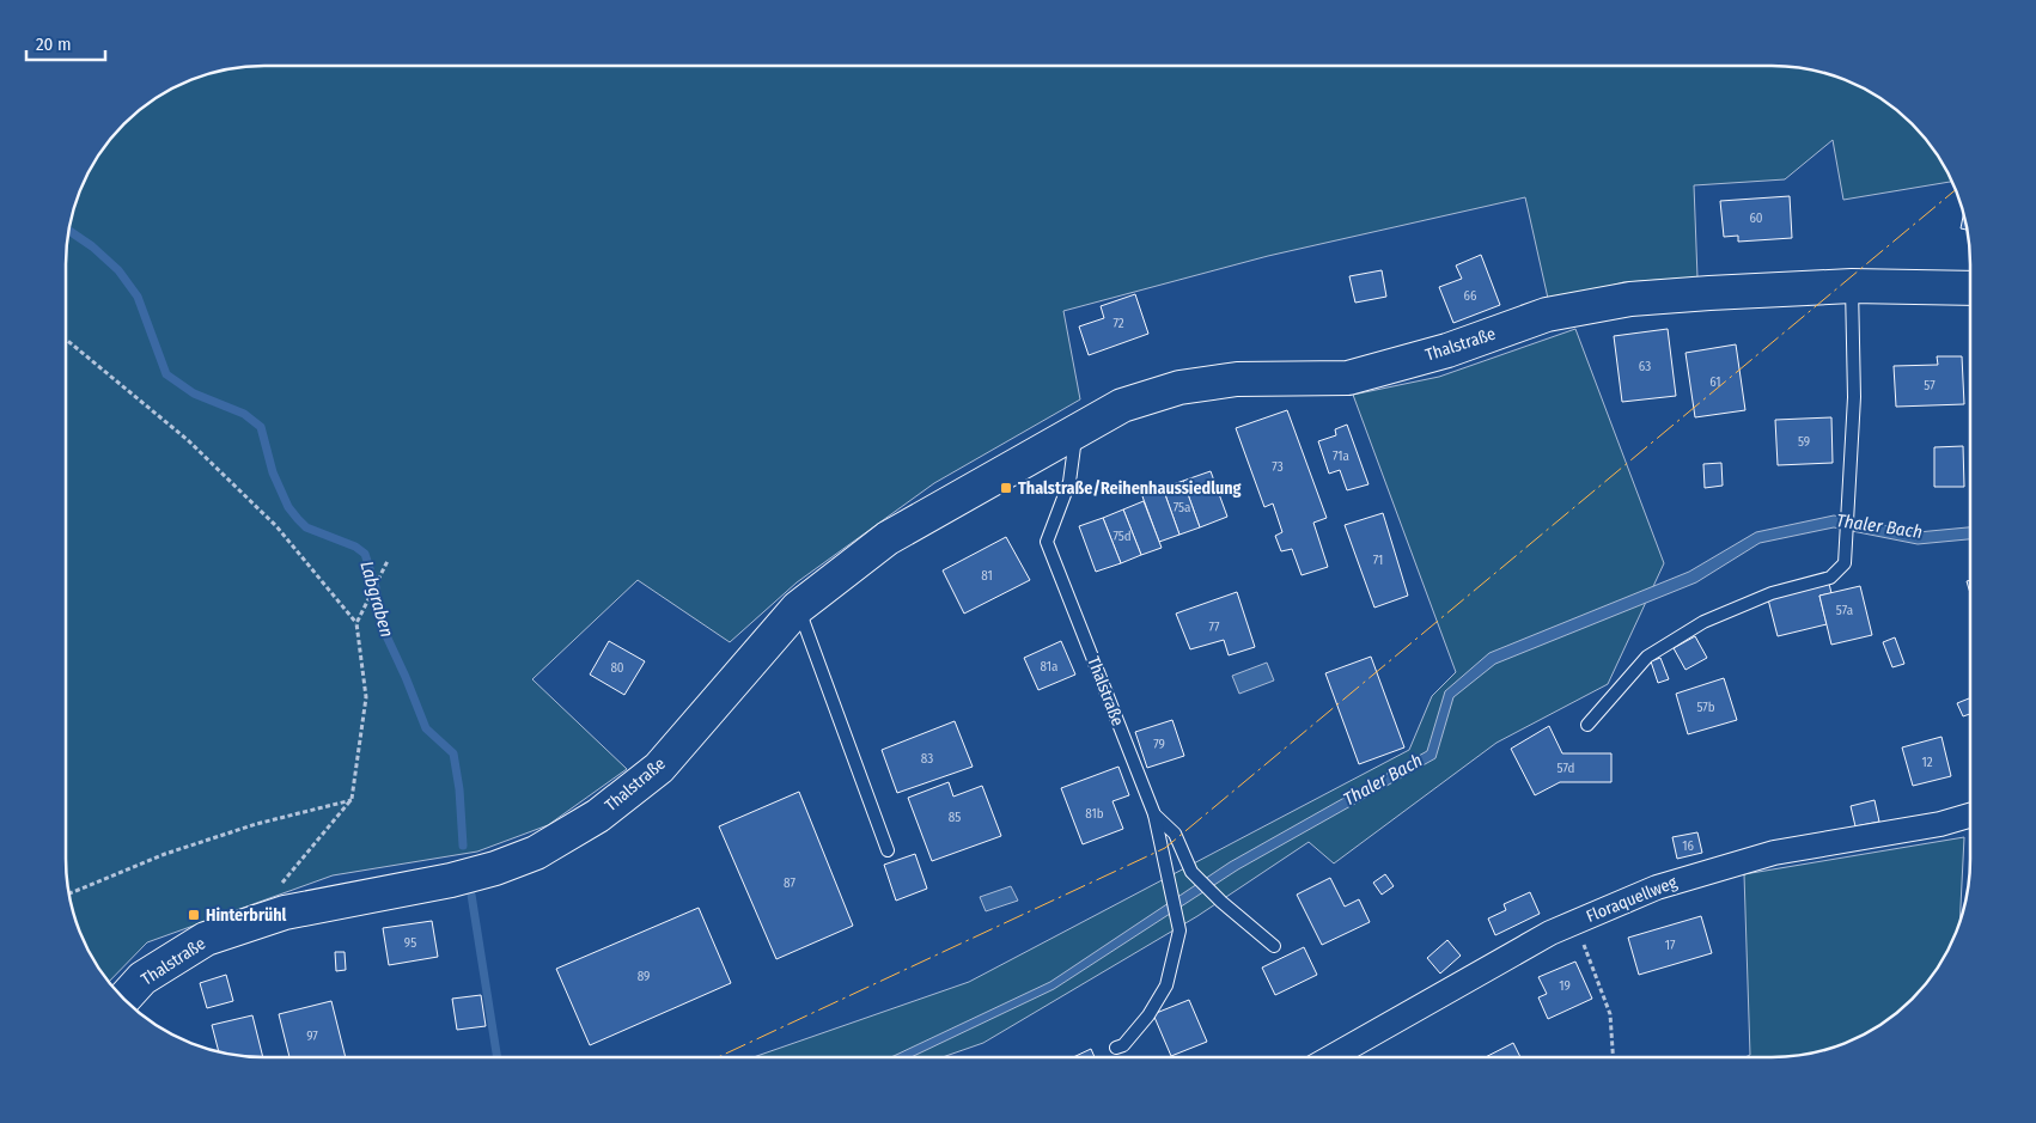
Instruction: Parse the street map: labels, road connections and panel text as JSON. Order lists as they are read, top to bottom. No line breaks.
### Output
{"streets":{"main road":["Thalstraße"],"street":["Floraquellweg"]},"water":["Thaler Bach","Labgraben"],"places":{"transit":["Thalstraße/Reihenhaussiedlung","Hinterbrühl"]},"house_numbers":["60","66","72","63","61","57","59","71a","73","75a","75d","71","81","57a","77","81a","80","57b","79","83","12","57d","81b","85","16","87","95","17","89","19","97"],"scale_bar":"20 m"}
